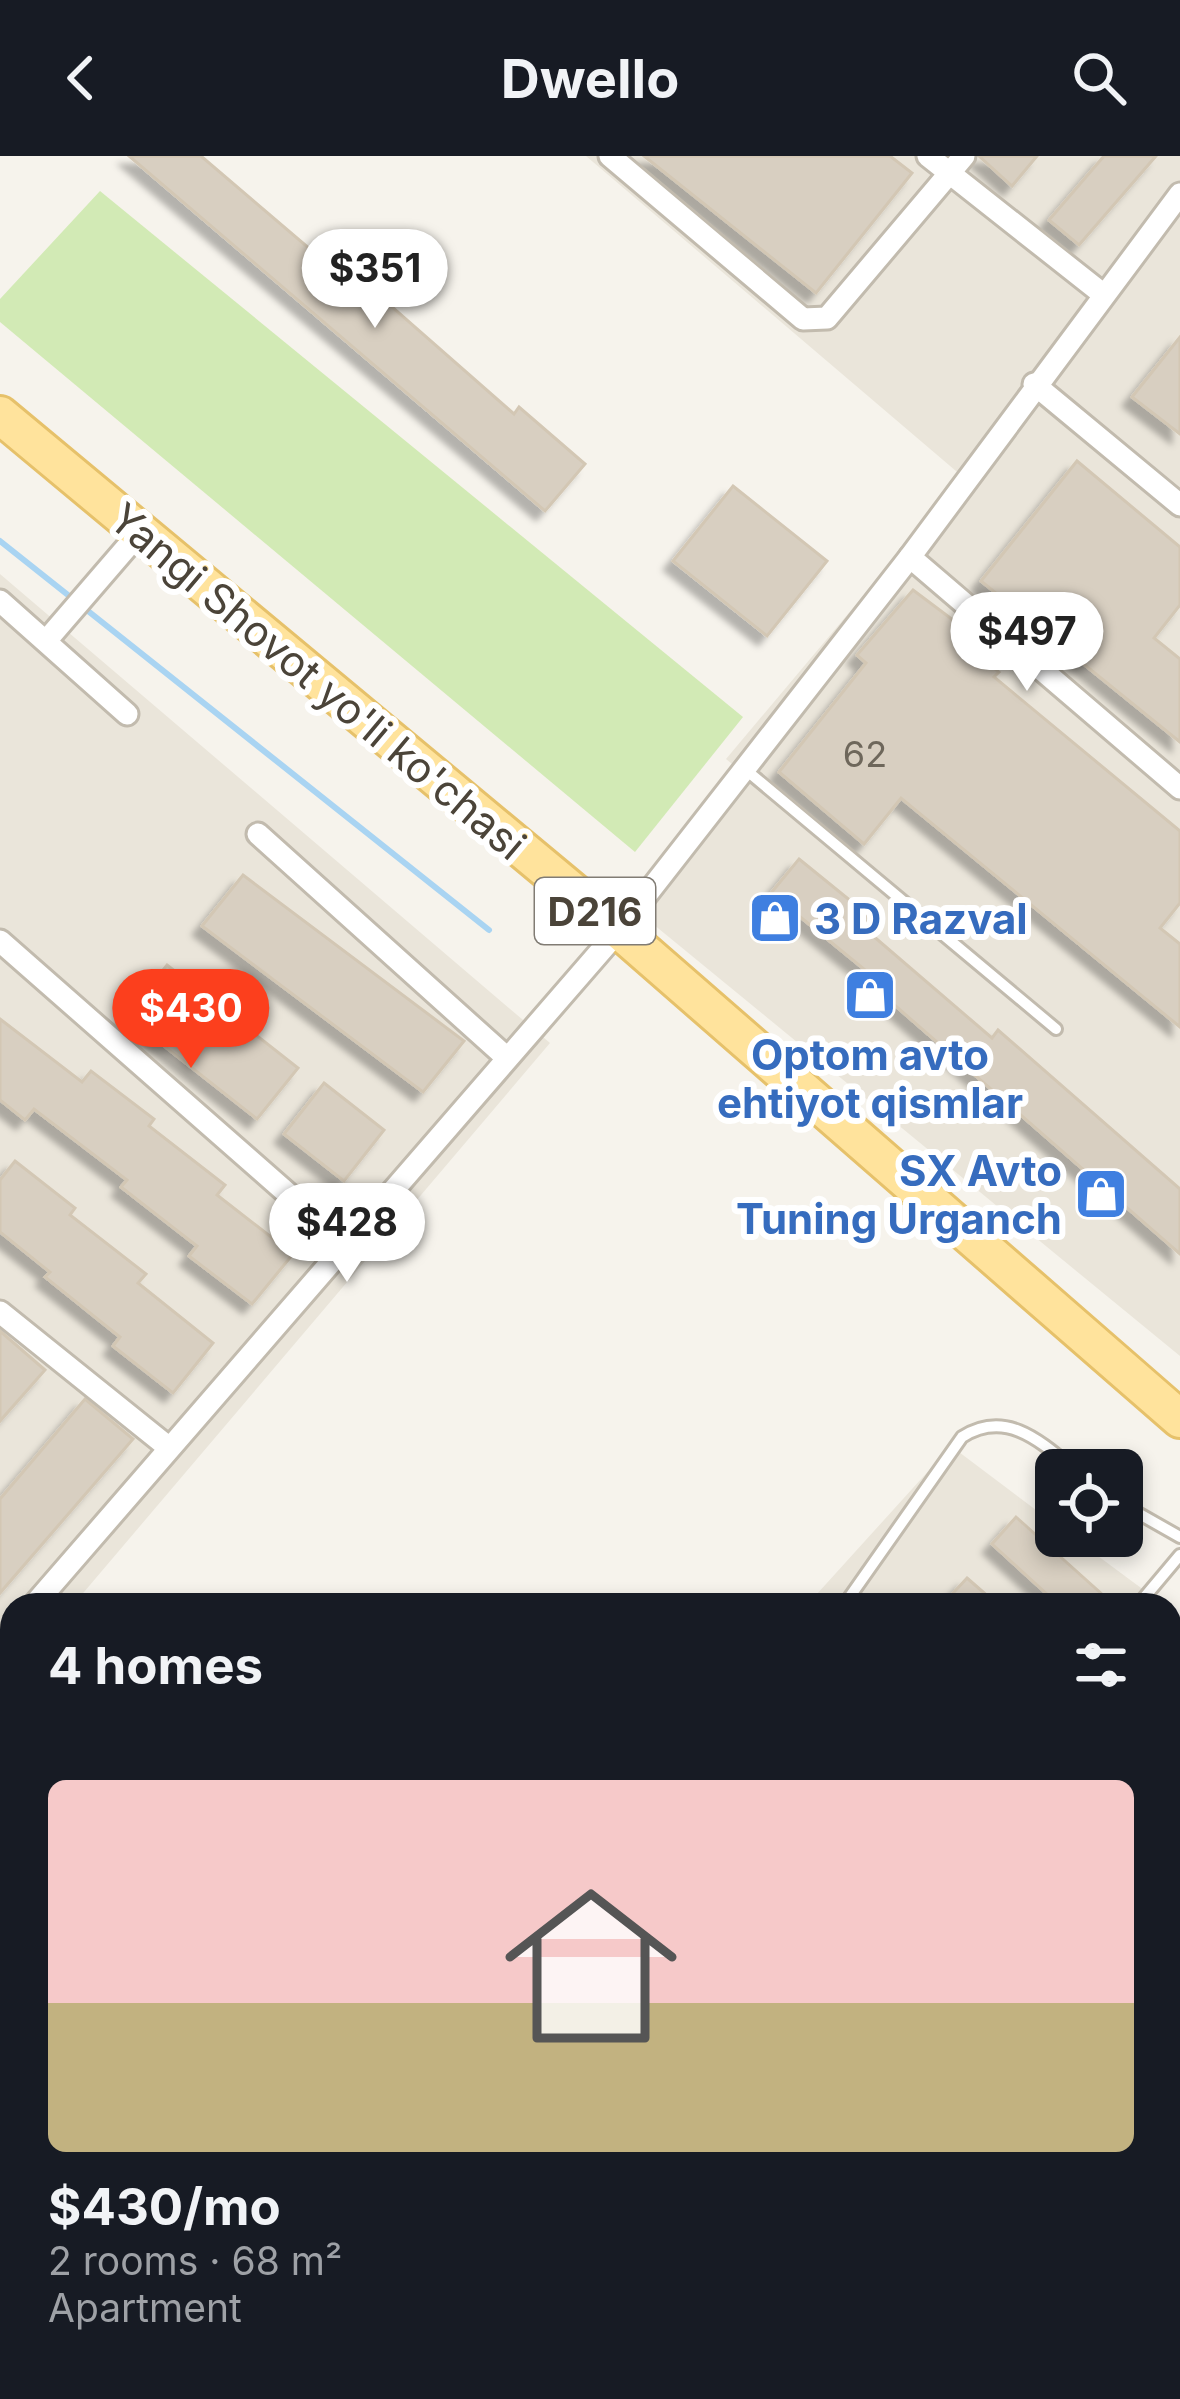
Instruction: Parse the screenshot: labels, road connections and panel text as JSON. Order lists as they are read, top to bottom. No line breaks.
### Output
{"streets":{"main road":["Yangi Shovot yo'li ko'chasi","D216"]},"places":{"shop":["3 D Razval","Optom avto ehtiyot qismlar","SX Avto Tuning Urganch"]},"house_numbers":["62"],"page":{"header":"Dwello","price":["$351","$497","$430","$428"],"heading":"4 homes","list":[{"name":"$430/mo","note":"2 rooms · 68 m² · Apartment"}]}}
